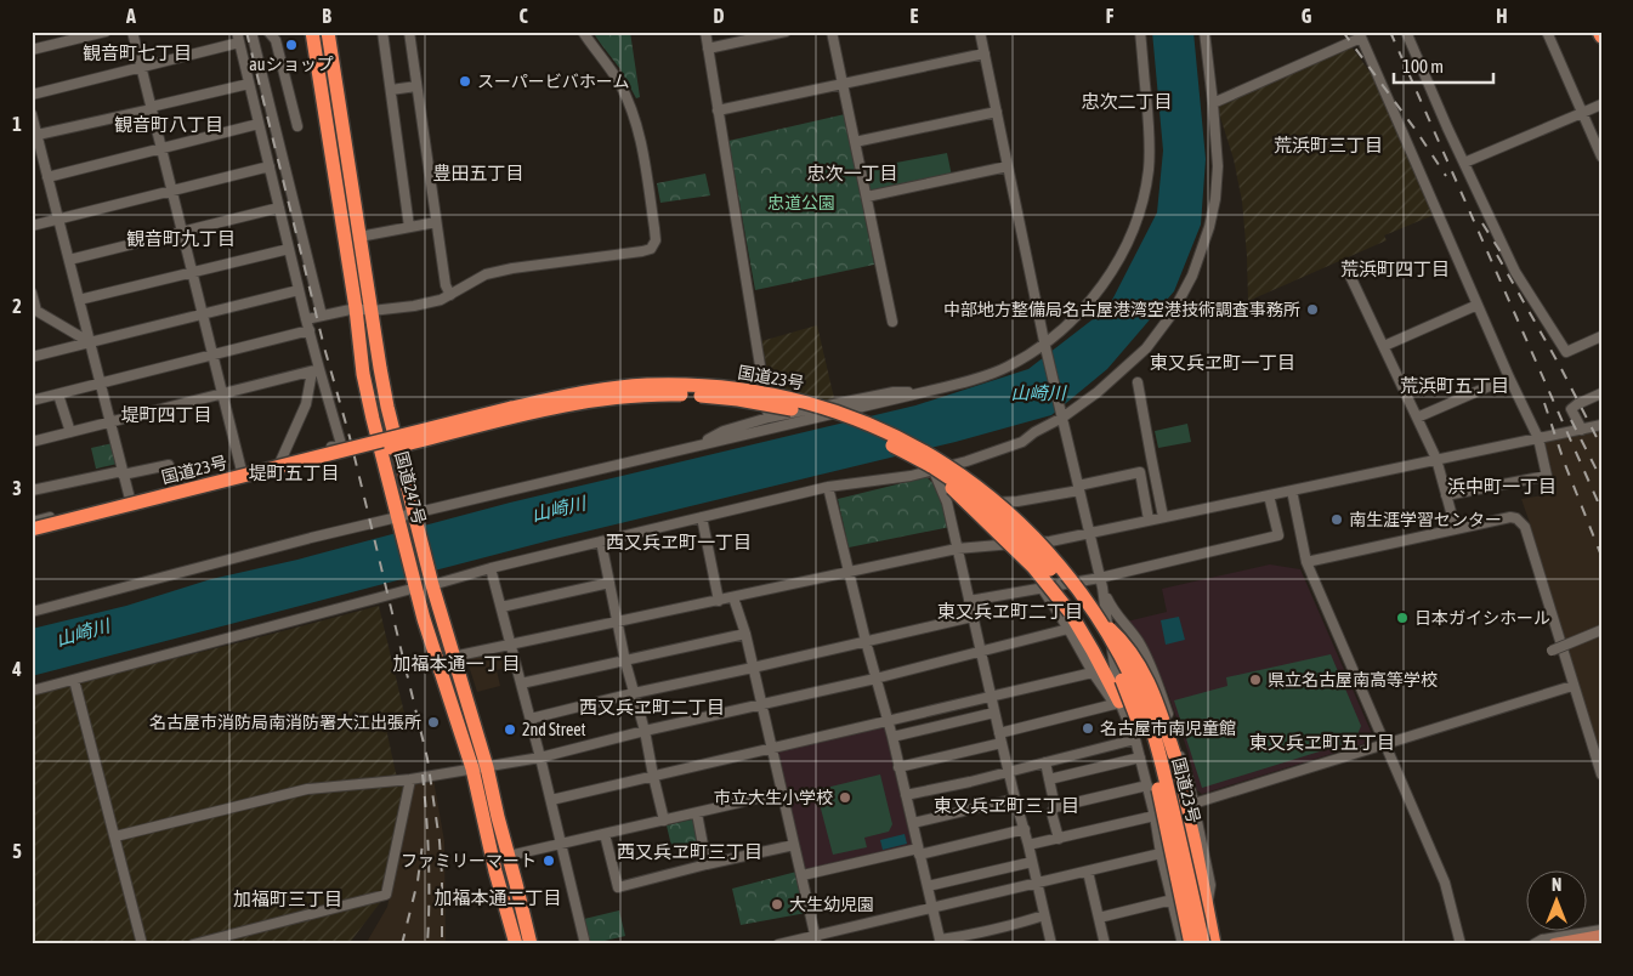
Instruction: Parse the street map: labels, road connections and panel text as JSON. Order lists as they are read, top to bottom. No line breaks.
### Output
{"streets":{"highway":["国道23号","国道247号"]},"districts":["観音町七丁目","忠次二丁目","観音町八丁目","荒浜町三丁目","豊田五丁目","忠次一丁目","観音町九丁目","荒浜町四丁目","東又兵ヱ町一丁目","荒浜町五丁目","堤町四丁目","堤町五丁目","浜中町一丁目","西又兵ヱ町一丁目","東又兵ヱ町二丁目","加福本通一丁目","西又兵ヱ町二丁目","東又兵ヱ町五丁目","東又兵ヱ町三丁目","西又兵ヱ町三丁目","加福本通二丁目","加福町三丁目"],"water":["山崎川"],"parks":["忠道公園"],"places":["auショップ","スーパービバホーム","中部地方整備局名古屋港湾空港技術調査事務所","南生涯学習センター","日本ガイシホール","県立名古屋南高等学校","名古屋市消防局南消防署大江出張所","名古屋市南児童館","2nd Street","市立大生小学校","ファミリーマート","大生幼児園"],"scale_bar":"100 m","north":"top","grid":{"columns":["A","B","C","D","E","F","G","H"],"rows":["1","2","3","4","5"]}}
